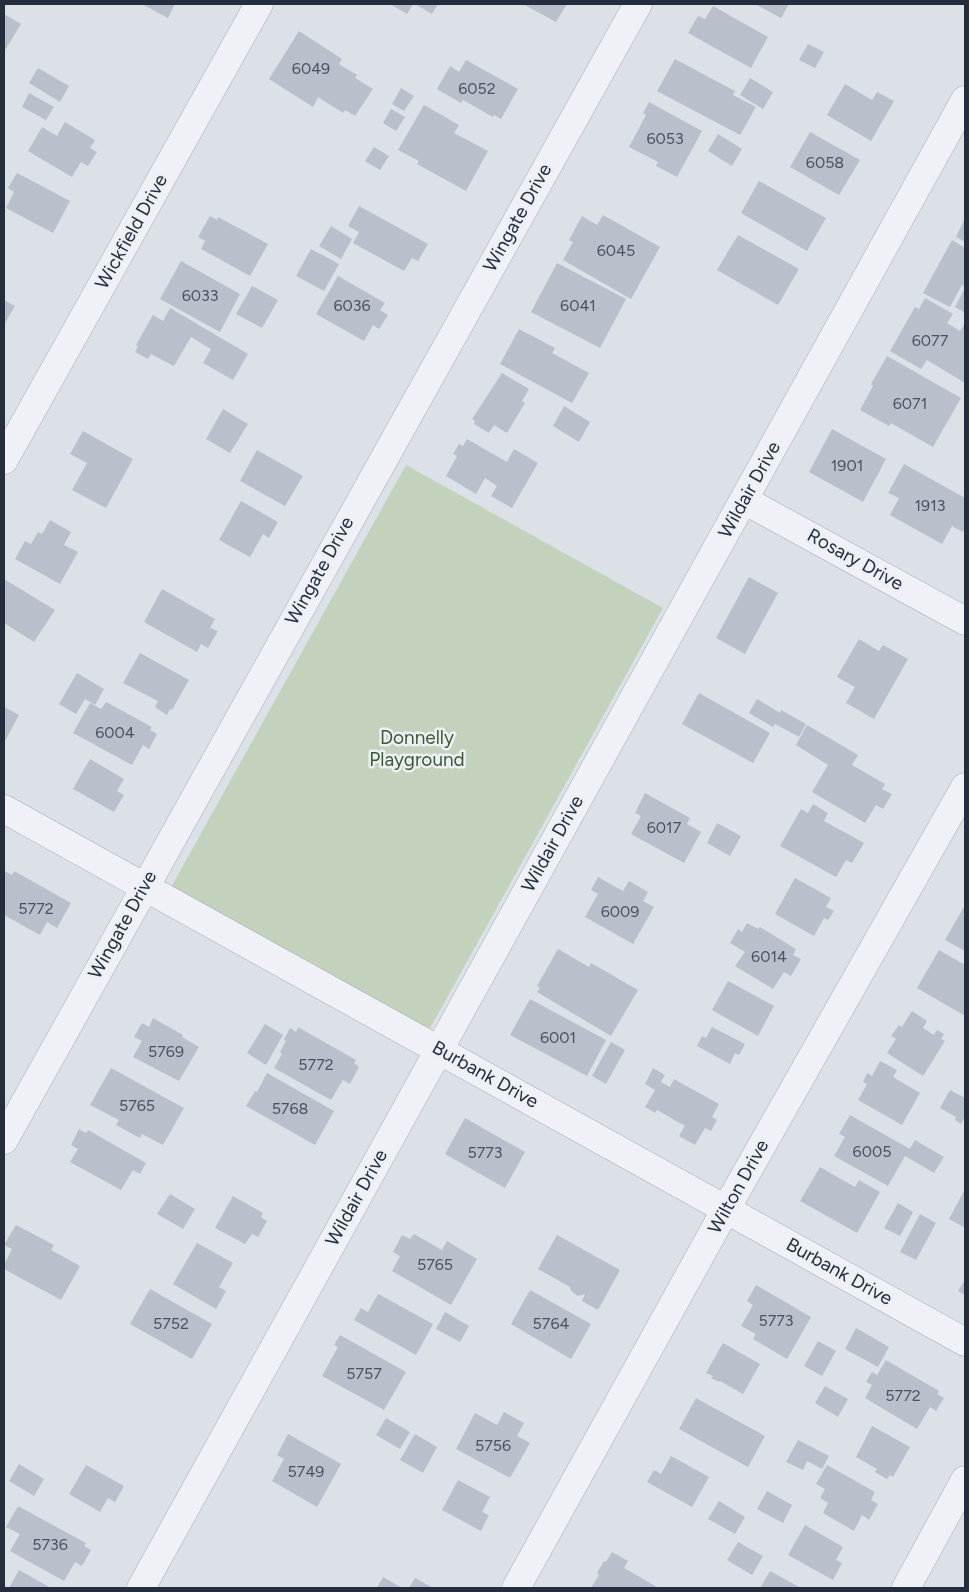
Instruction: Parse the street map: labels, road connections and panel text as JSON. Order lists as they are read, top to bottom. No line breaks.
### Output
{"streets":{"street":["Wingate Drive","Wickfield Drive","Wildair Drive","Rosary Drive","Burbank Drive","Wilton Drive"]},"crossings":[["Wingate Drive","Burbank Drive"],["Wildair Drive","Rosary Drive"],["Wildair Drive","Burbank Drive"],["Burbank Drive","Wilton Drive"]],"parks":["Donnelly Playground"],"house_numbers":["6049","6052","6053","6058","6045","6033","6036","6041","6077","6071","1901","1913","6004","6017","5772","6009","6014","6001","5769","5772","5765","5768","6005","5773","5765","5773","5752","5764","5757","5772","5756","5749","5736"]}
